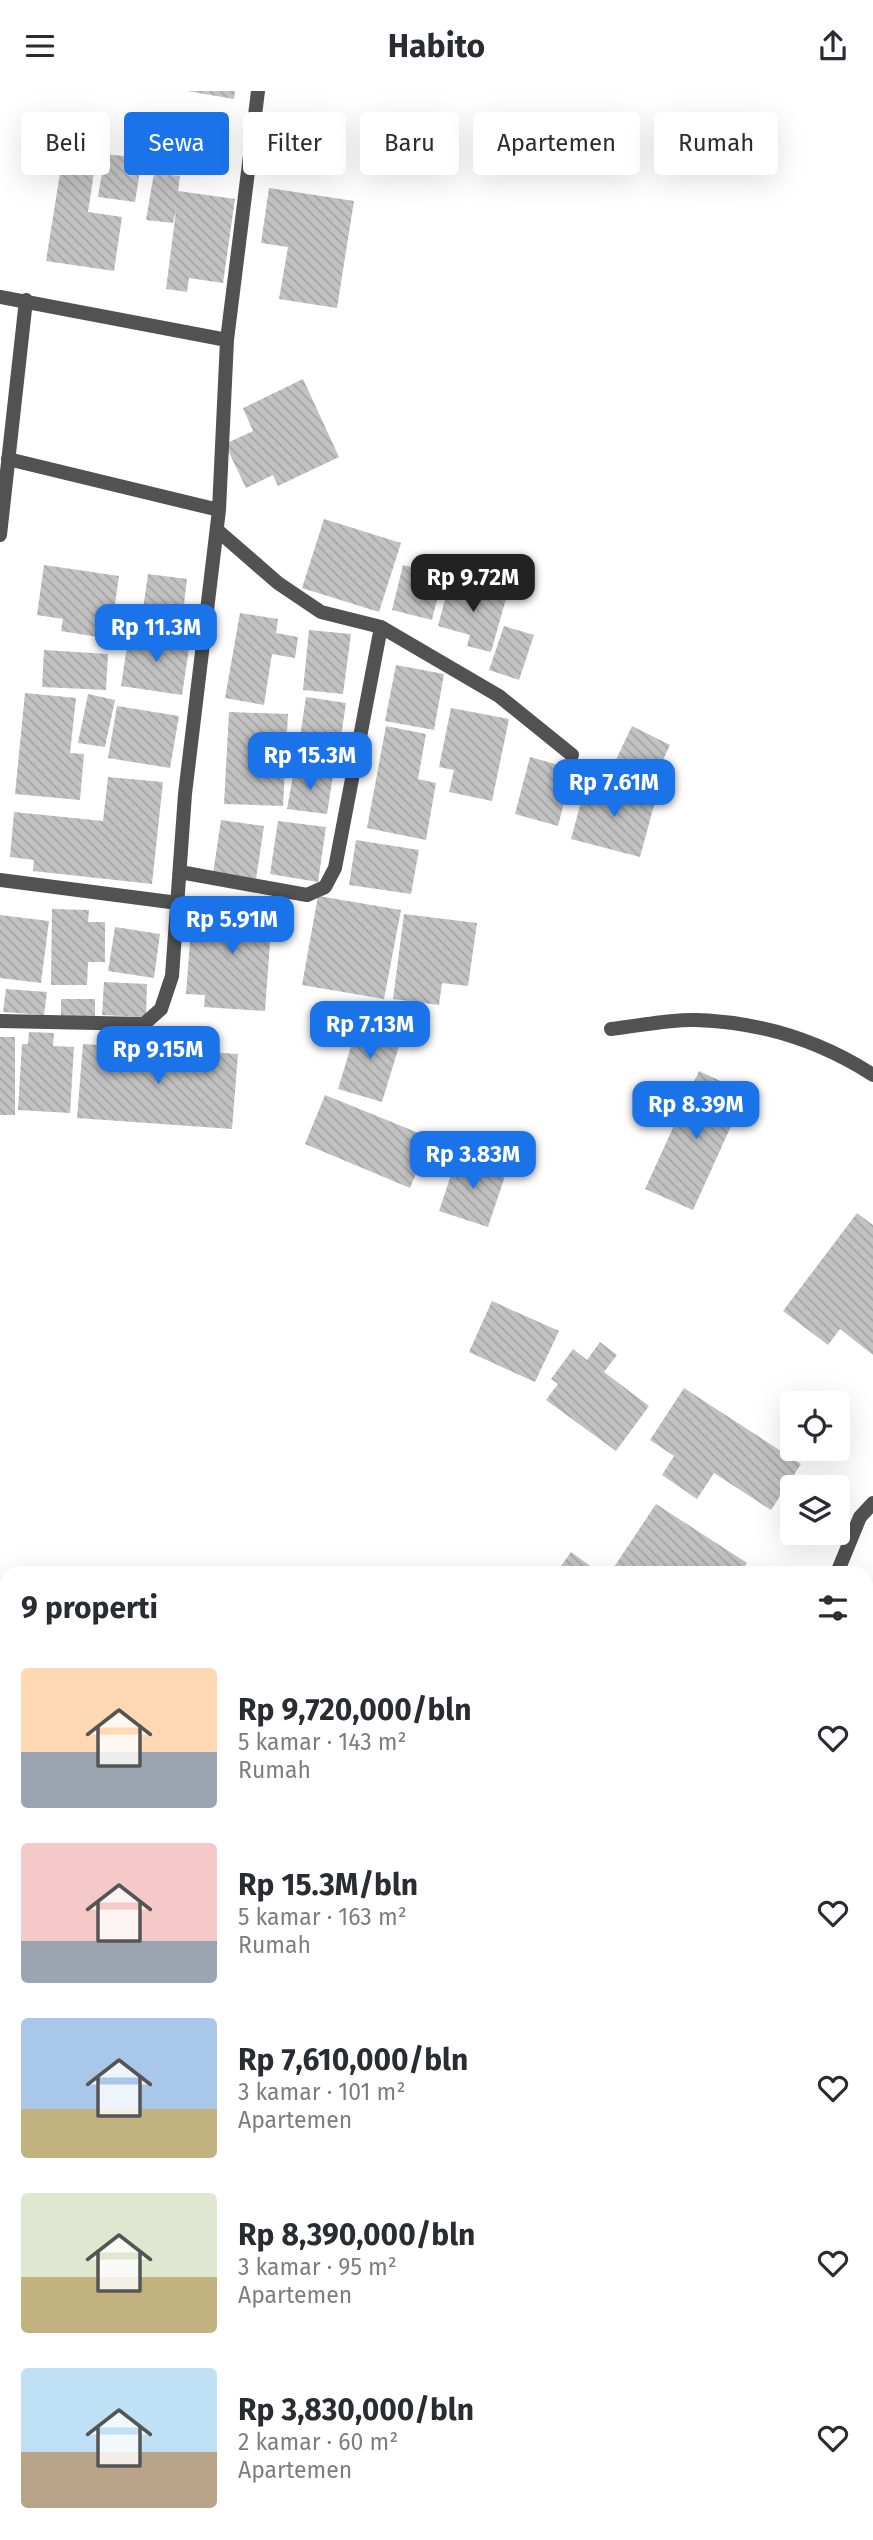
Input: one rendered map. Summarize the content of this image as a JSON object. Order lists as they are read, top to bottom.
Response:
{
  "page": {
    "header": "Habito",
    "chip": [
      "Beli",
      "Sewa",
      "Filter",
      "Baru",
      "Apartemen",
      "Rumah"
    ],
    "price": [
      "Rp 9.72M",
      "Rp 11.3M",
      "Rp 15.3M",
      "Rp 7.61M",
      "Rp 5.91M",
      "Rp 7.13M",
      "Rp 9.15M",
      "Rp 8.39M",
      "Rp 3.83M"
    ],
    "heading": "9 properti",
    "list": [
      {
        "name": "Rp 9,720,000/bln",
        "note": "5 kamar · 143 m² · Rumah"
      },
      {
        "name": "Rp 15.3M/bln",
        "note": "5 kamar · 163 m² · Rumah"
      },
      {
        "name": "Rp 7,610,000/bln",
        "note": "3 kamar · 101 m² · Apartemen"
      },
      {
        "name": "Rp 8,390,000/bln",
        "note": "3 kamar · 95 m² · Apartemen"
      },
      {
        "name": "Rp 3,830,000/bln",
        "note": "2 kamar · 60 m² · Apartemen"
      }
    ]
  }
}
